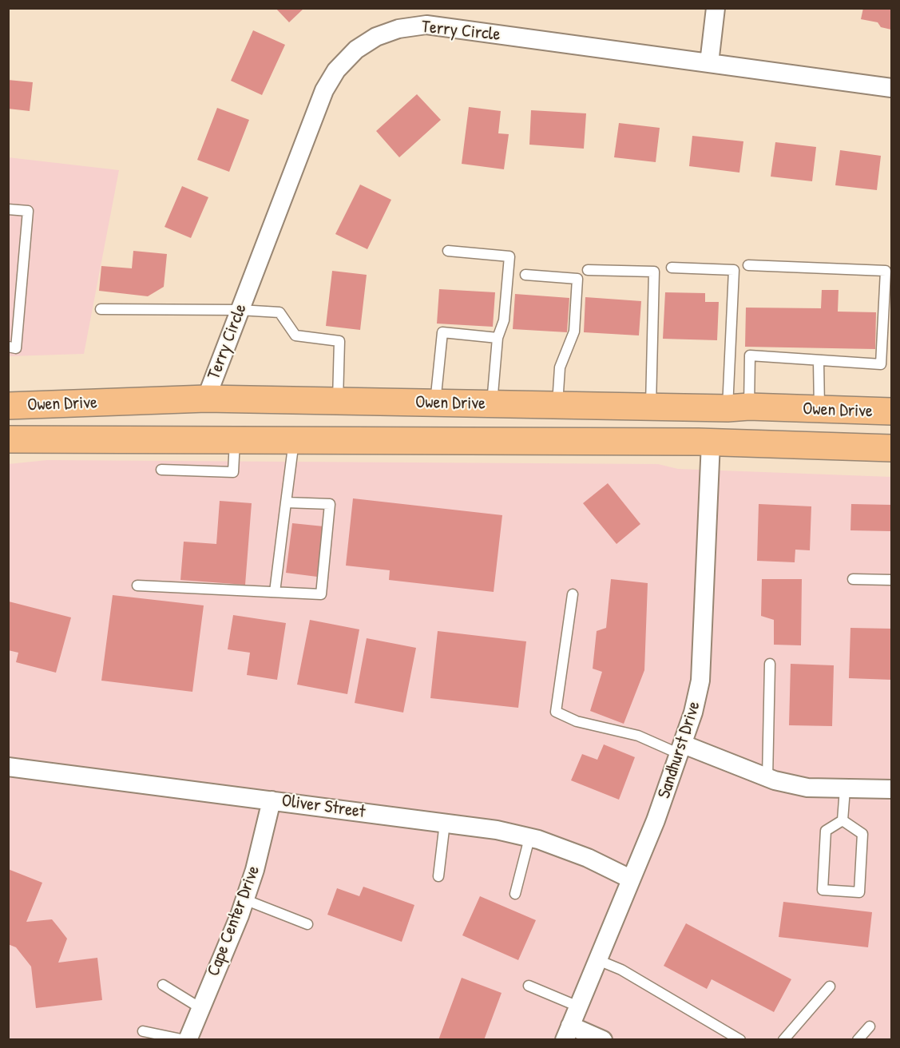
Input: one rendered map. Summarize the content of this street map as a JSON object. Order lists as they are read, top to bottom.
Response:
{
  "streets": {
    "highway": ["Owen Drive"],
    "street": [
      "Terry Circle",
      "Sandhurst Drive",
      "Oliver Street",
      "Cape Center Drive"
    ]
  },
  "crossings": [
    ["Terry Circle", "Owen Drive"],
    ["Owen Drive", "Sandhurst Drive"],
    ["Sandhurst Drive", "Oliver Street"],
    ["Oliver Street", "Cape Center Drive"]
  ]
}
